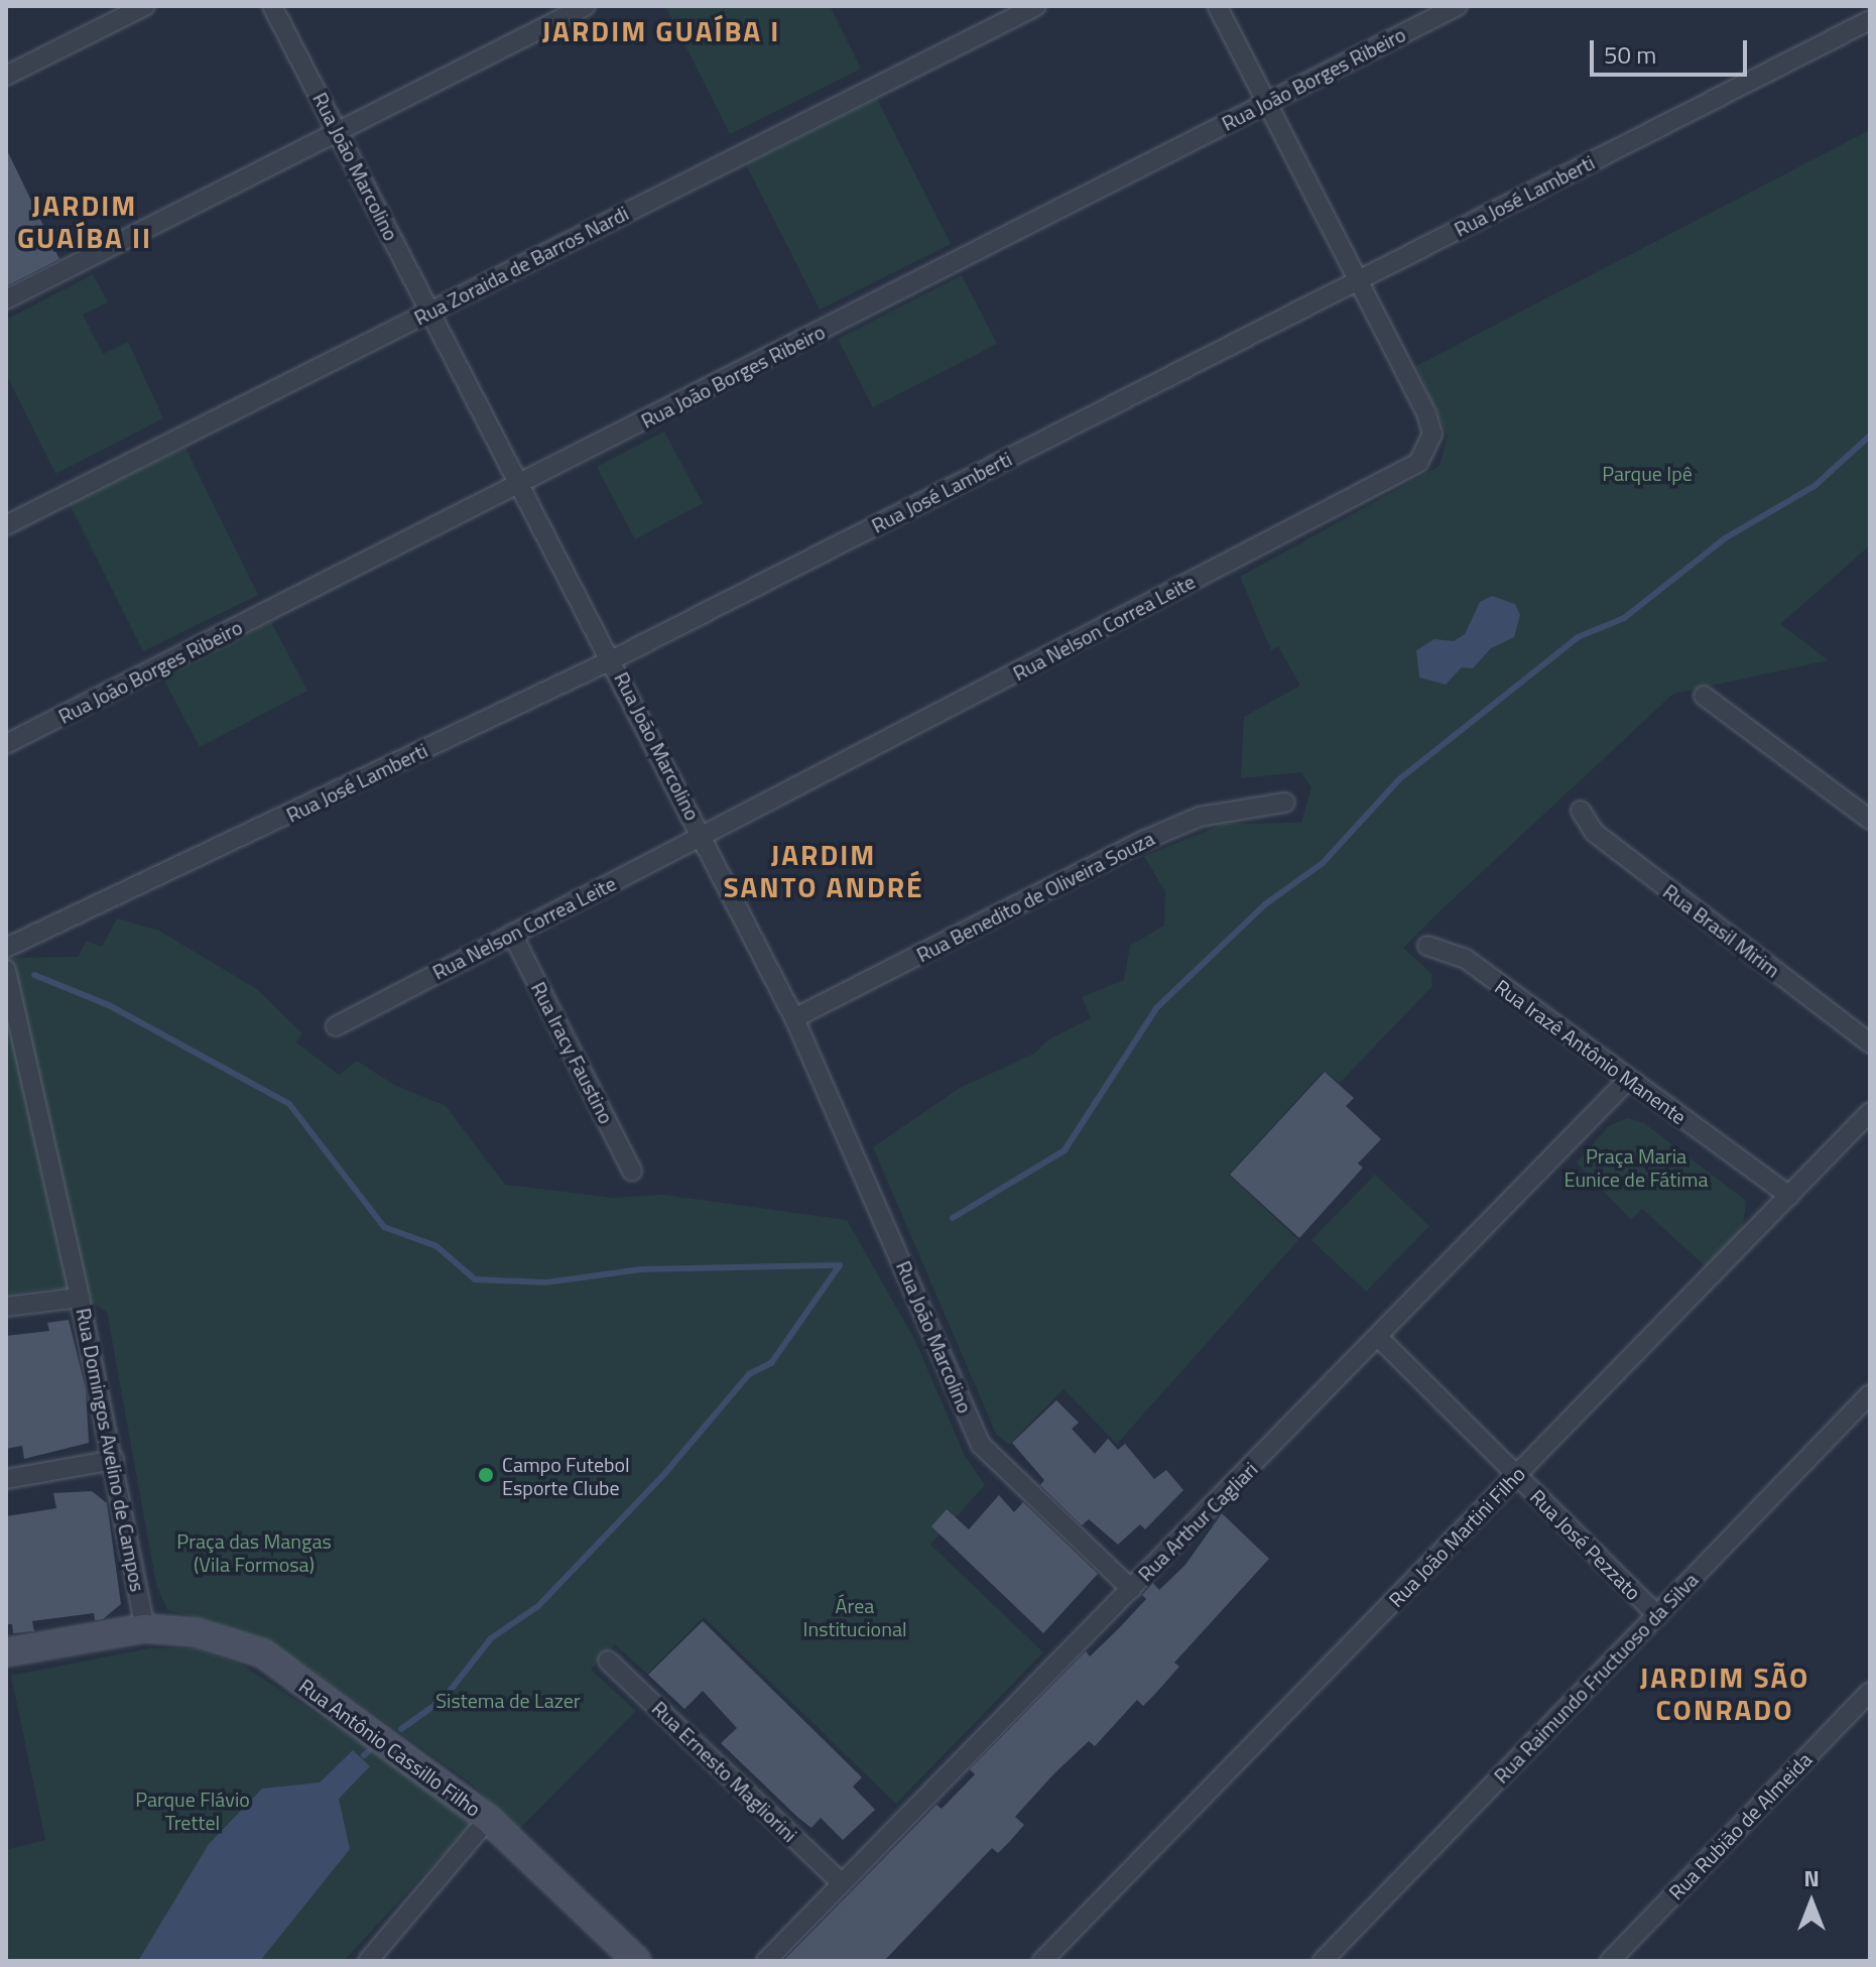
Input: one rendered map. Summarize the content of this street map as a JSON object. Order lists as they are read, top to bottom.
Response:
{
  "streets": {
    "street": [
      "Rua João Borges Ribeiro",
      "Rua João Marcolino",
      "Rua José Lamberti",
      "Rua Zoraida de Barros Nardi",
      "Rua Nelson Correa Leite",
      "Rua Benedito de Oliveira Souza",
      "Rua Brasil Mirim",
      "Rua Irazê Antônio Manente",
      "Rua Iracy Faustino",
      "Rua Domingos Avelino de Campos",
      "Rua Arthur Cagliari",
      "Rua João Martini Filho",
      "Rua José Pezzato",
      "Rua Raimundo Fructuoso da Silva",
      "Rua Antônio Cassillo Filho",
      "Rua Ernesto Magliorini",
      "Rua Rubião de Almeida"
    ]
  },
  "crossings": [
    ["Rua João Borges Ribeiro", "Rua João Marcolino"],
    ["Rua João Borges Ribeiro", "Rua Nelson Correa Leite"],
    ["Rua João Marcolino", "Rua José Lamberti"],
    ["Rua João Marcolino", "Rua Zoraida de Barros Nardi"],
    ["Rua João Marcolino", "Rua Nelson Correa Leite"],
    ["Rua João Marcolino", "Rua Benedito de Oliveira Souza"],
    ["Rua João Marcolino", "Rua Arthur Cagliari"],
    ["Rua José Lamberti", "Rua Nelson Correa Leite"],
    ["Rua Nelson Correa Leite", "Rua Iracy Faustino"],
    ["Rua Irazê Antônio Manente", "Rua Arthur Cagliari"],
    ["Rua Irazê Antônio Manente", "Rua João Martini Filho"],
    ["Rua Domingos Avelino de Campos", "Rua Antônio Cassillo Filho"],
    ["Rua Arthur Cagliari", "Rua José Pezzato"],
    ["Rua Arthur Cagliari", "Rua Ernesto Magliorini"],
    ["Rua João Martini Filho", "Rua José Pezzato"],
    ["Rua José Pezzato", "Rua Raimundo Fructuoso da Silva"]
  ],
  "districts": [
    "JARDIM GUAÍBA I",
    "JARDIM GUAÍBA II",
    "JARDIM SANTO ANDRÉ",
    "JARDIM SÃO CONRADO"
  ],
  "parks": [
    "Parque Ipê",
    "Praça Maria Eunice de Fátima",
    "Praça das Mangas (Vila Formosa)",
    "Área Institucional",
    "Sistema de Lazer",
    "Parque Flávio Trettel"
  ],
  "places": ["Campo Futebol Esporte Clube"],
  "scale_bar": "50 m",
  "north": "top"
}
